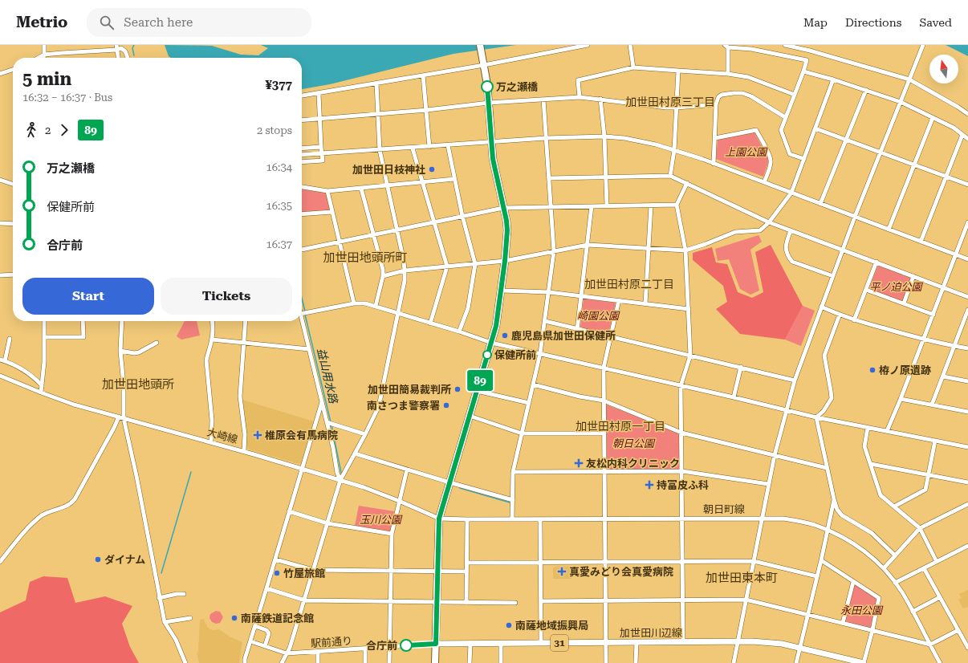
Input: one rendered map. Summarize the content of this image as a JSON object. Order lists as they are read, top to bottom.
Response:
{
  "streets": {
    "main road": ["加世田川辺線", "31"],
    "street": ["大崎線", "朝日町線", "駅前通り"]
  },
  "crossings": [
    ["大崎線", "朝日町線"],
    ["加世田川辺線", "駅前通り"]
  ],
  "districts": [
    "加世田村原三丁目",
    "加世田地頭所町",
    "加世田村原二丁目",
    "加世田地頭所",
    "加世田村原一丁目",
    "加世田東本町"
  ],
  "water": ["益山用水路"],
  "parks": [
    "上園公園",
    "平ノ迫公園",
    "崎園公園",
    "朝日公園",
    "玉川公園",
    "永田公園"
  ],
  "places": {
    "other": [
      "万之瀬橋",
      "加世田日枝神社",
      "鹿児島県加世田保健所",
      "保健所前",
      "栫ノ原遺跡",
      "加世田簡易裁判所",
      "南さつま警察署",
      "ダイナム",
      "竹屋旅館",
      "南薩鉄道記念館",
      "南薩地域振興局",
      "合庁前"
    ],
    "health": [
      "椎原会有馬病院",
      "友松内科クリニック",
      "持冨皮ふ科",
      "真愛みどり会真愛病院"
    ]
  },
  "lines": ["bus line 89"],
  "north": "top",
  "page": {
    "header": "Metrio",
    "search": "Search here",
    "nav": ["Map", "Directions", "Saved"],
    "on_map": "89",
    "heading": ["5 min", "16:32 – 16:37 · Bus", "¥377"],
    "legs": ["2", "89", "2 stops"],
    "list": [
      {
        "name": "万之瀬橋",
        "value": "16:34"
      },
      {
        "name": "保健所前",
        "value": "16:35"
      },
      {
        "name": "合庁前",
        "value": "16:37"
      }
    ],
    "buttons": ["Start", "Tickets"]
  }
}
